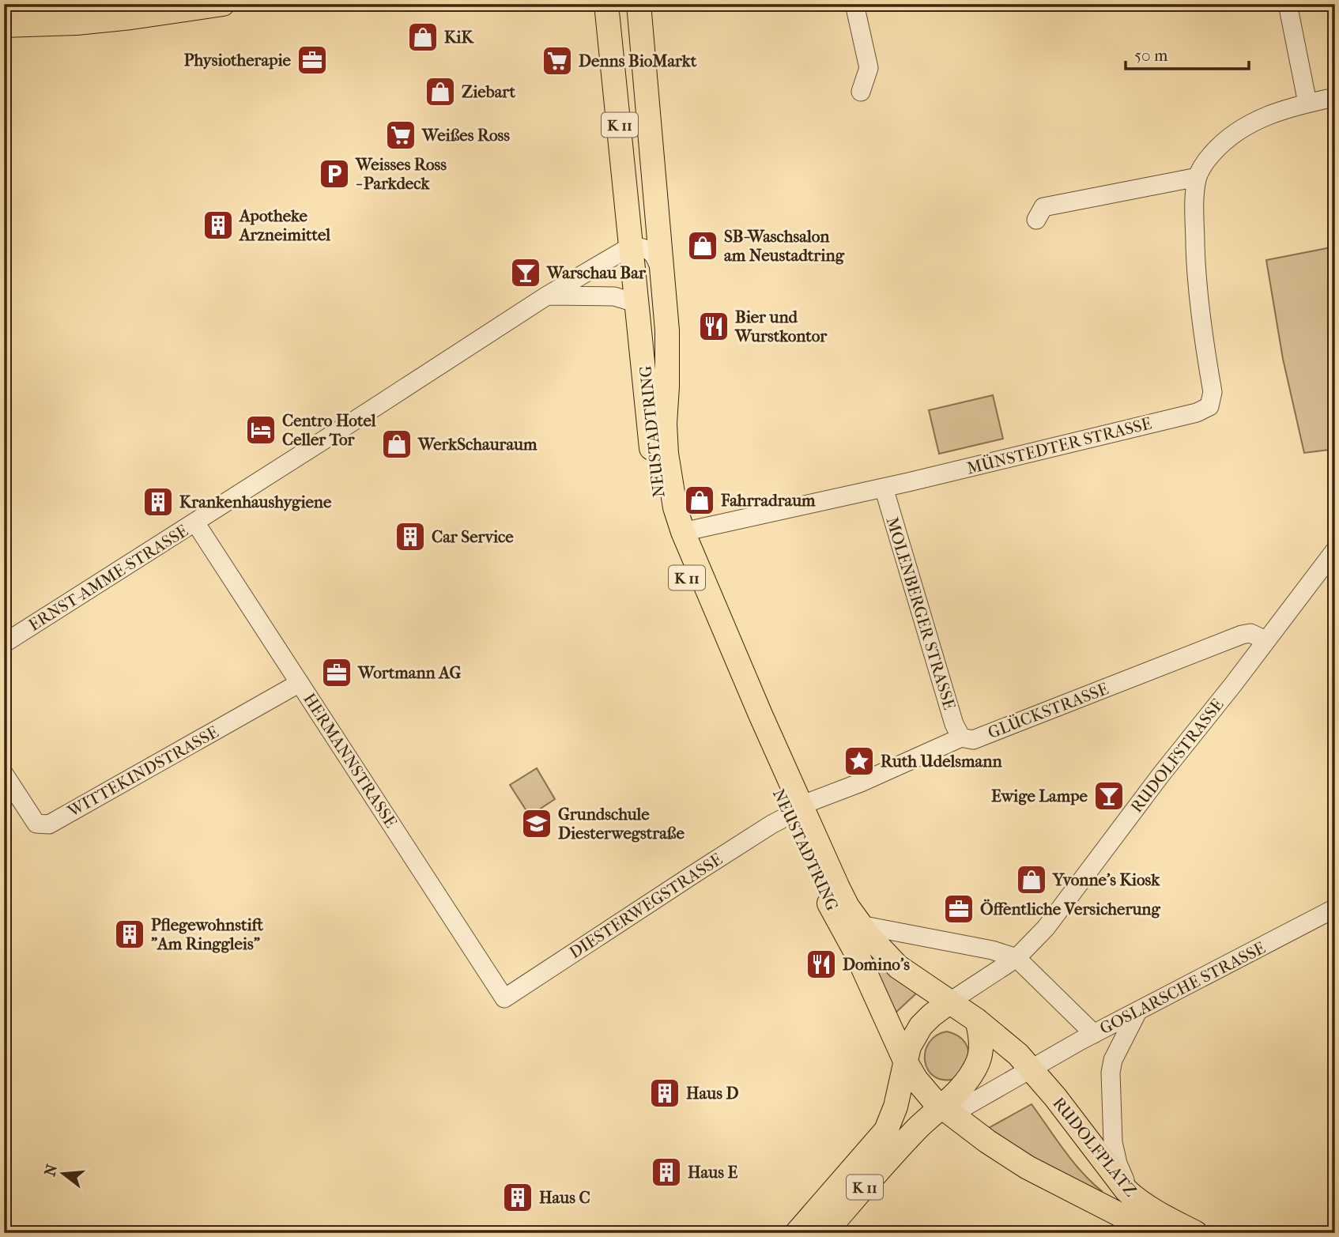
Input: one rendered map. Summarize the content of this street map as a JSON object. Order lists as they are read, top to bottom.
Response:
{
  "streets": {
    "main road": ["K 11", "NEUSTADTRING", "RUDOLFPLATZ"],
    "street": [
      "MÜNSTEDTER STRASSE",
      "ERNST-AMME-STRASSE",
      "MOLENBERGER STRASSE",
      "GLÜCKSTRASSE",
      "RUDOLFSTRASSE",
      "HERMANNSTRASSE",
      "WITTEKINDSTRASSE",
      "DIESTERWEGSTRASSE",
      "GOSLARSCHE STRASSE"
    ]
  },
  "crossings": [
    ["K 11", "NEUSTADTRING"],
    ["K 11", "RUDOLFPLATZ"],
    ["NEUSTADTRING", "MÜNSTEDTER STRASSE"],
    ["NEUSTADTRING", "ERNST-AMME-STRASSE"],
    ["NEUSTADTRING", "GLÜCKSTRASSE"],
    ["NEUSTADTRING", "DIESTERWEGSTRASSE"],
    ["NEUSTADTRING", "RUDOLFPLATZ"],
    ["MÜNSTEDTER STRASSE", "MOLENBERGER STRASSE"],
    ["ERNST-AMME-STRASSE", "HERMANNSTRASSE"],
    ["MOLENBERGER STRASSE", "GLÜCKSTRASSE"],
    ["GLÜCKSTRASSE", "RUDOLFSTRASSE"],
    ["GLÜCKSTRASSE", "DIESTERWEGSTRASSE"],
    ["HERMANNSTRASSE", "WITTEKINDSTRASSE"],
    ["HERMANNSTRASSE", "DIESTERWEGSTRASSE"],
    ["GOSLARSCHE STRASSE", "RUDOLFPLATZ"]
  ],
  "places": {
    "shop": [
      "KiK",
      "Ziebart",
      "SB-Waschsalon am Neustadtring",
      "WerkSchauraum",
      "Fahrradraum",
      "Yvonne's Kiosk"
    ],
    "office": ["Physiotherapie", "Wortmann AG", "Öffentliche Versicherung"],
    "supermarket": ["Denns BioMarkt", "Weißes Ross"],
    "parking": ["Weisses Ross - Parkdeck"],
    "building": [
      "Apotheke Arzneimittel",
      "Krankenhaushygiene",
      "Car Service",
      "Pflegewohnstift \"Am Ringgleis\"",
      "Haus D",
      "Haus E",
      "Haus C"
    ],
    "bar": ["Warschau Bar", "Ewige Lampe"],
    "restaurant": ["Bier und Wurstkontor", "Domino's"],
    "hotel": ["Centro Hotel Celler Tor"],
    "place": ["Ruth Udelsmann"],
    "school or university": ["Grundschule Diesterwegstraße"]
  },
  "scale_bar": "50 m",
  "north": "left"
}
